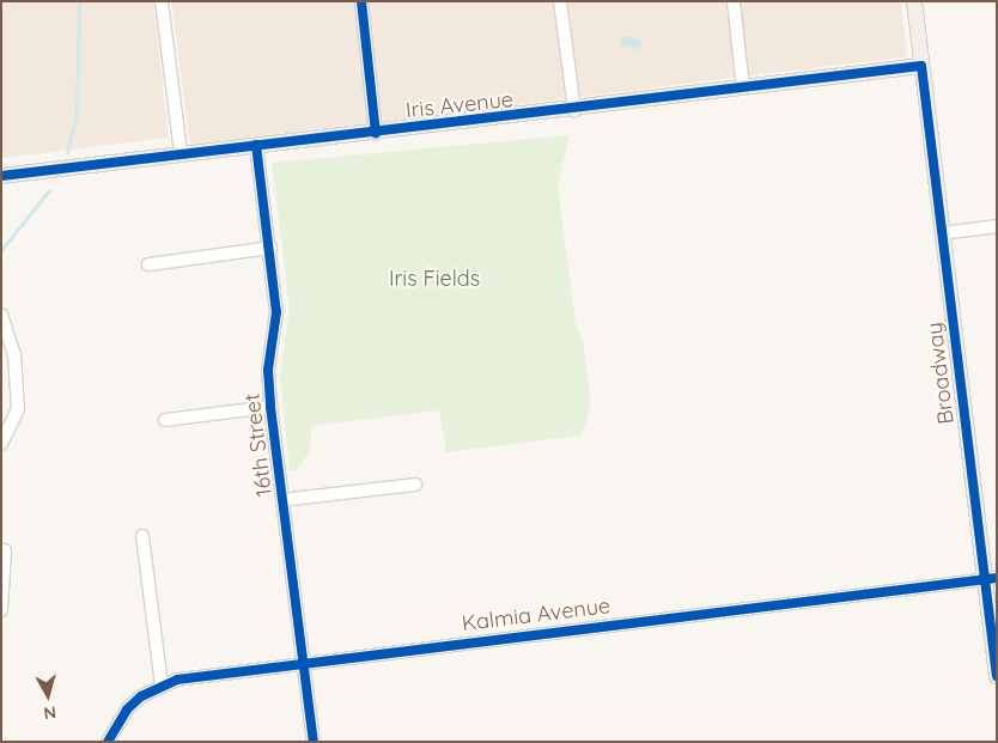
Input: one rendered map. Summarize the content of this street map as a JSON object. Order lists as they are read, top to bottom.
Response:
{
  "streets": {
    "main road": ["Iris Avenue", "Broadway"],
    "street": ["16th Street", "Kalmia Avenue"]
  },
  "crossings": [
    ["Iris Avenue", "Broadway"],
    ["Iris Avenue", "16th Street"],
    ["Broadway", "Kalmia Avenue"],
    ["16th Street", "Kalmia Avenue"]
  ],
  "parks": ["Iris Fields"],
  "north": "bottom"
}
